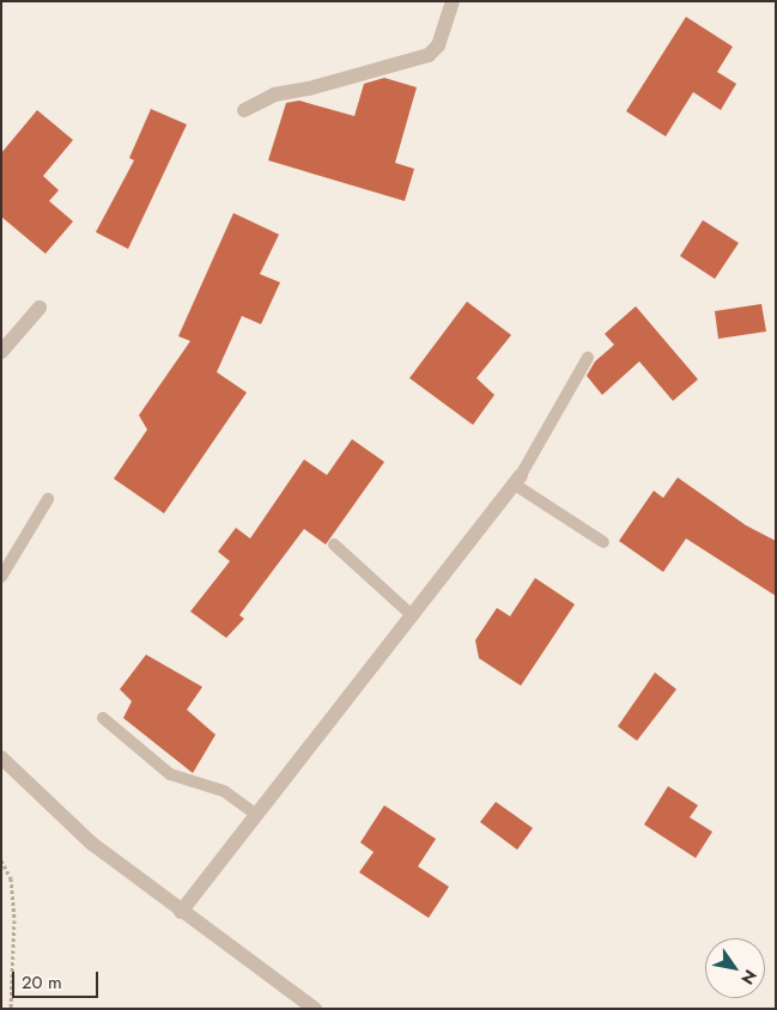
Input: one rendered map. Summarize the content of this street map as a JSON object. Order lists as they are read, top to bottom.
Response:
{
  "scale_bar": "20 m",
  "north": "bottom right"
}
